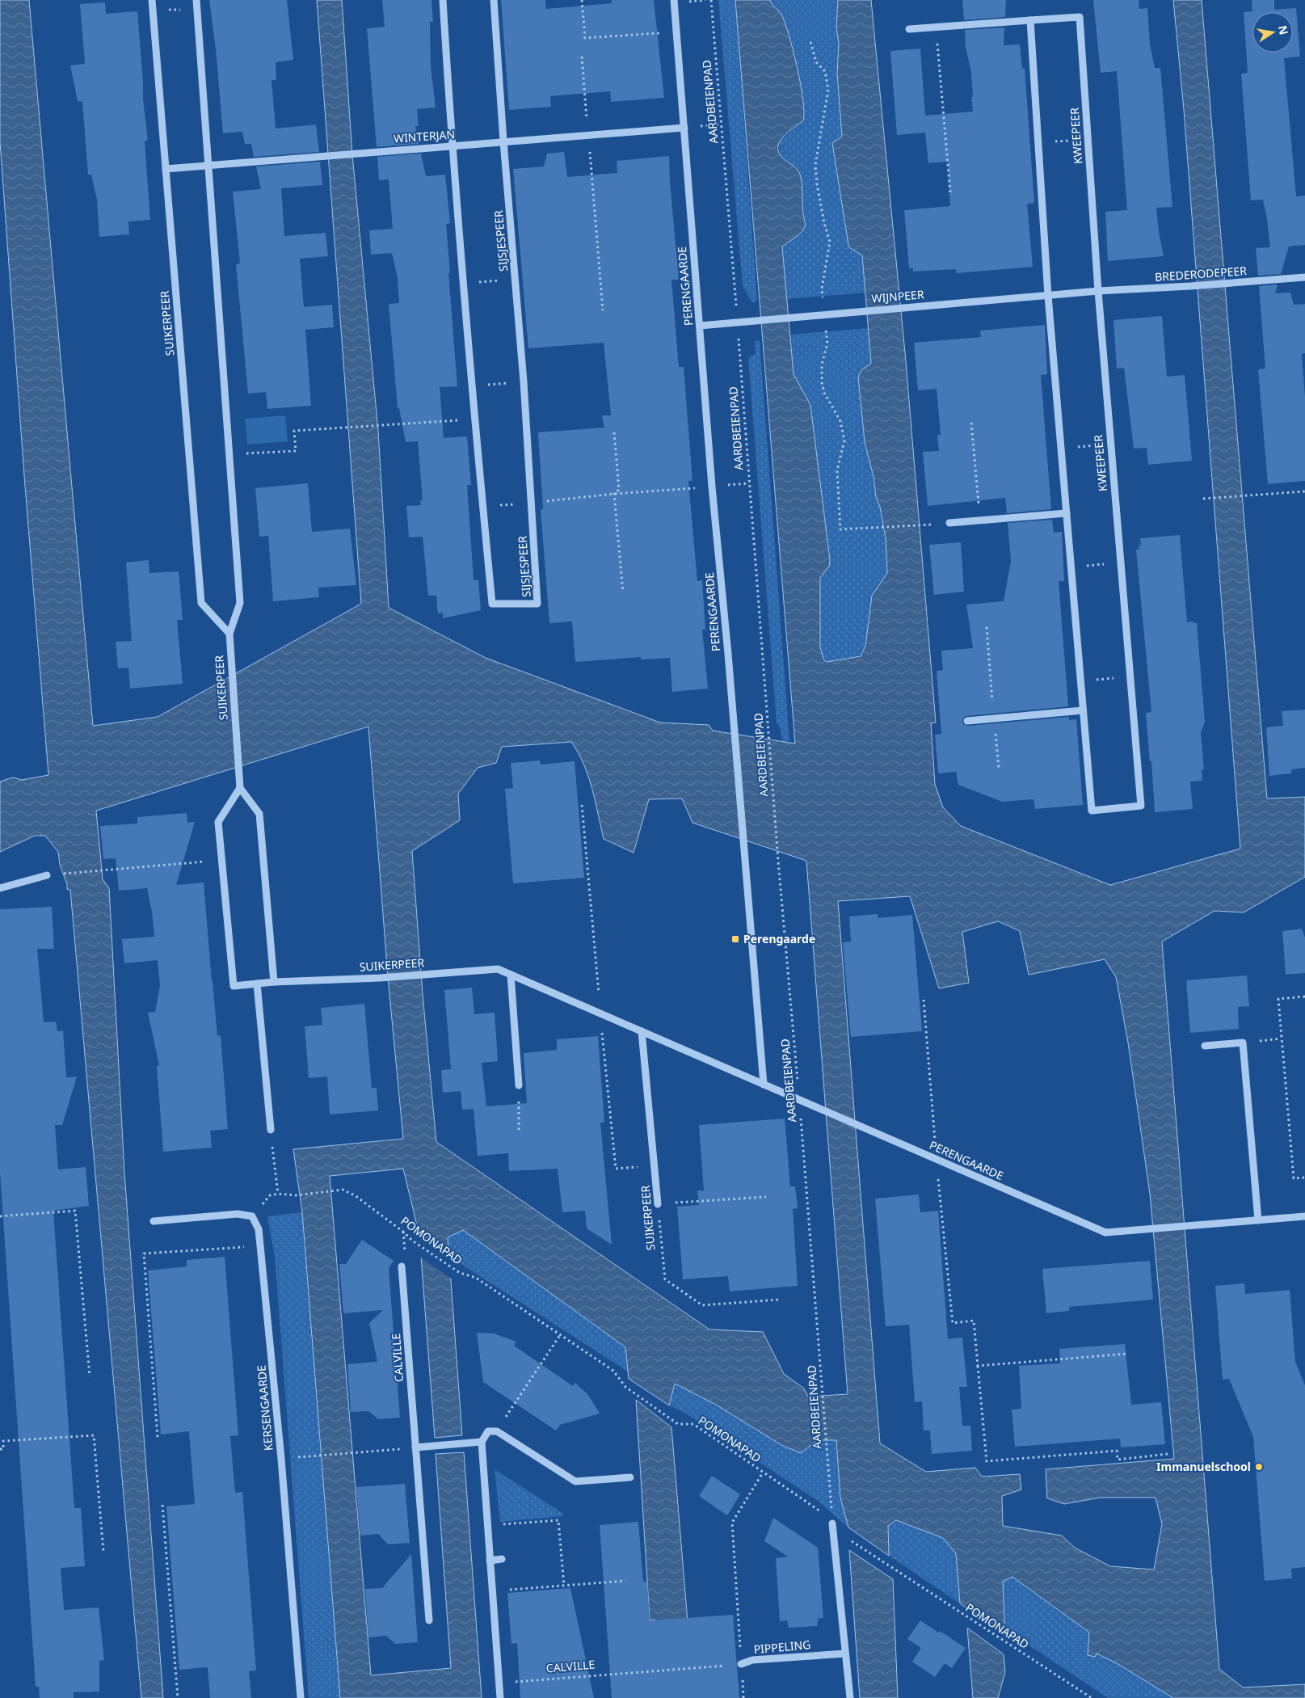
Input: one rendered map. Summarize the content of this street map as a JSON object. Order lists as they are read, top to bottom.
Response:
{
  "streets": {
    "street": [
      "KWEEPEER",
      "WINTERJAN",
      "SIJSJESPEER",
      "BREDERODEPEER",
      "PERENGAARDE",
      "WIJNPEER",
      "SUIKERPEER",
      "CALVILLE",
      "KERSENGAARDE",
      "PIPPELING"
    ],
    "path": ["AARDBEIENPAD", "POMONAPAD"]
  },
  "crossings": [
    ["AARDBEIENPAD", "PERENGAARDE"],
    ["AARDBEIENPAD", "WIJNPEER"],
    ["KWEEPEER", "BREDERODEPEER"],
    ["KWEEPEER", "WIJNPEER"],
    ["WINTERJAN", "SIJSJESPEER"],
    ["WINTERJAN", "PERENGAARDE"],
    ["WINTERJAN", "SUIKERPEER"],
    ["BREDERODEPEER", "WIJNPEER"],
    ["PERENGAARDE", "WIJNPEER"],
    ["PERENGAARDE", "SUIKERPEER"],
    ["CALVILLE", "PIPPELING"]
  ],
  "places": {
    "transit": ["Perengaarde"],
    "other": ["Immanuelschool"]
  },
  "north": "right"
}
